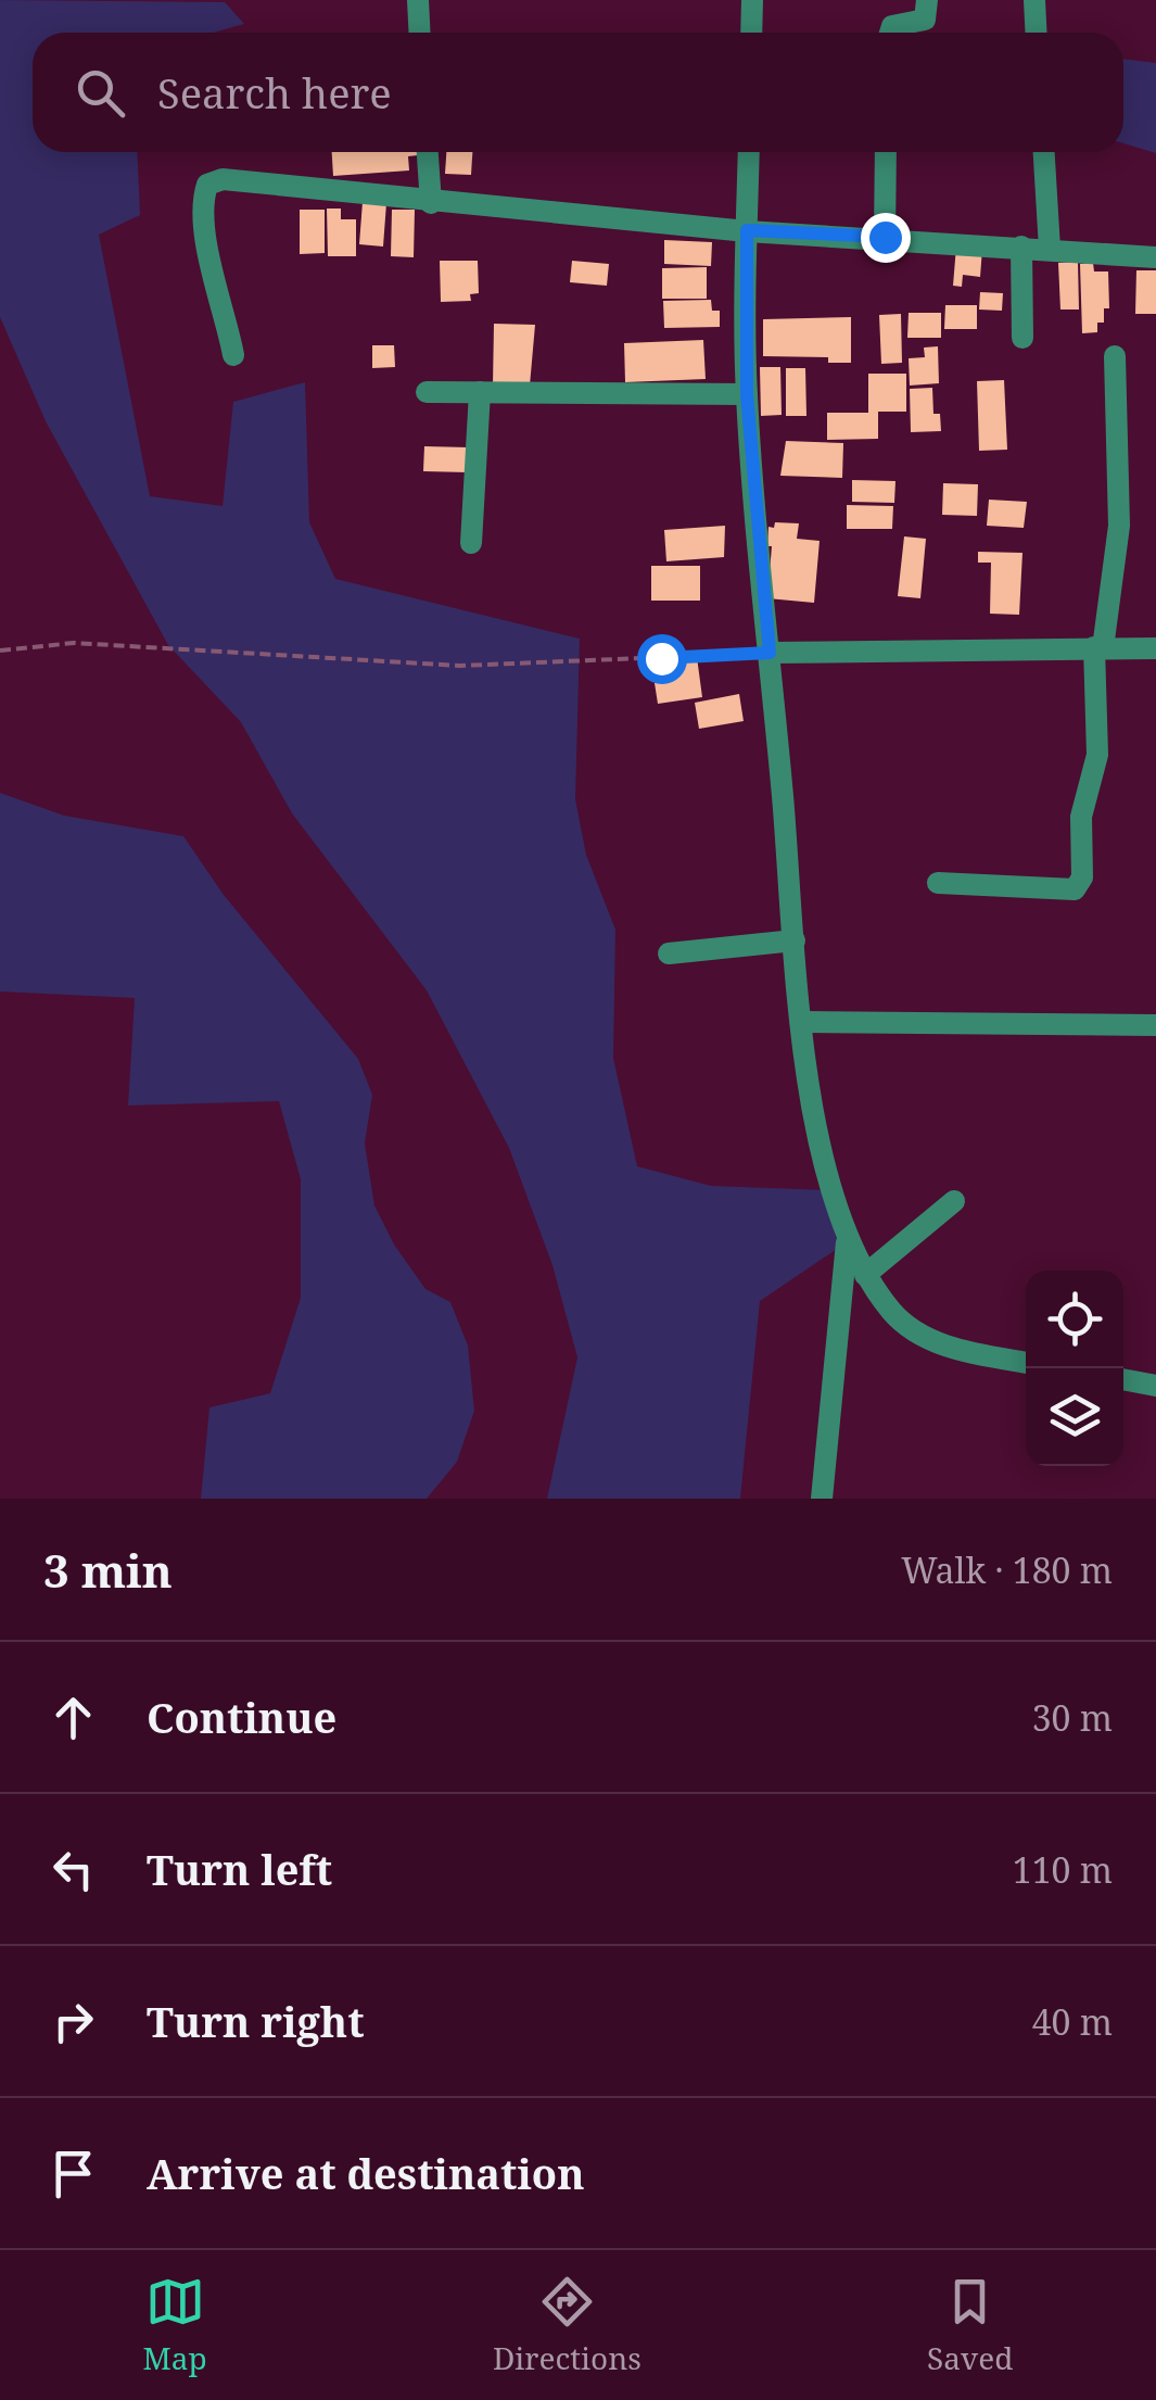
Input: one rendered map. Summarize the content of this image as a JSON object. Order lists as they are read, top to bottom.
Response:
{
  "page": {
    "search": "Search here",
    "heading": ["3 min", "Walk · 180 m"],
    "list": [
      ["Continue", "30 m"],
      ["Turn left", "110 m"],
      ["Turn right", "40 m"],
      "Arrive at destination"
    ],
    "nav": ["Map", "Directions", "Saved"]
  }
}
